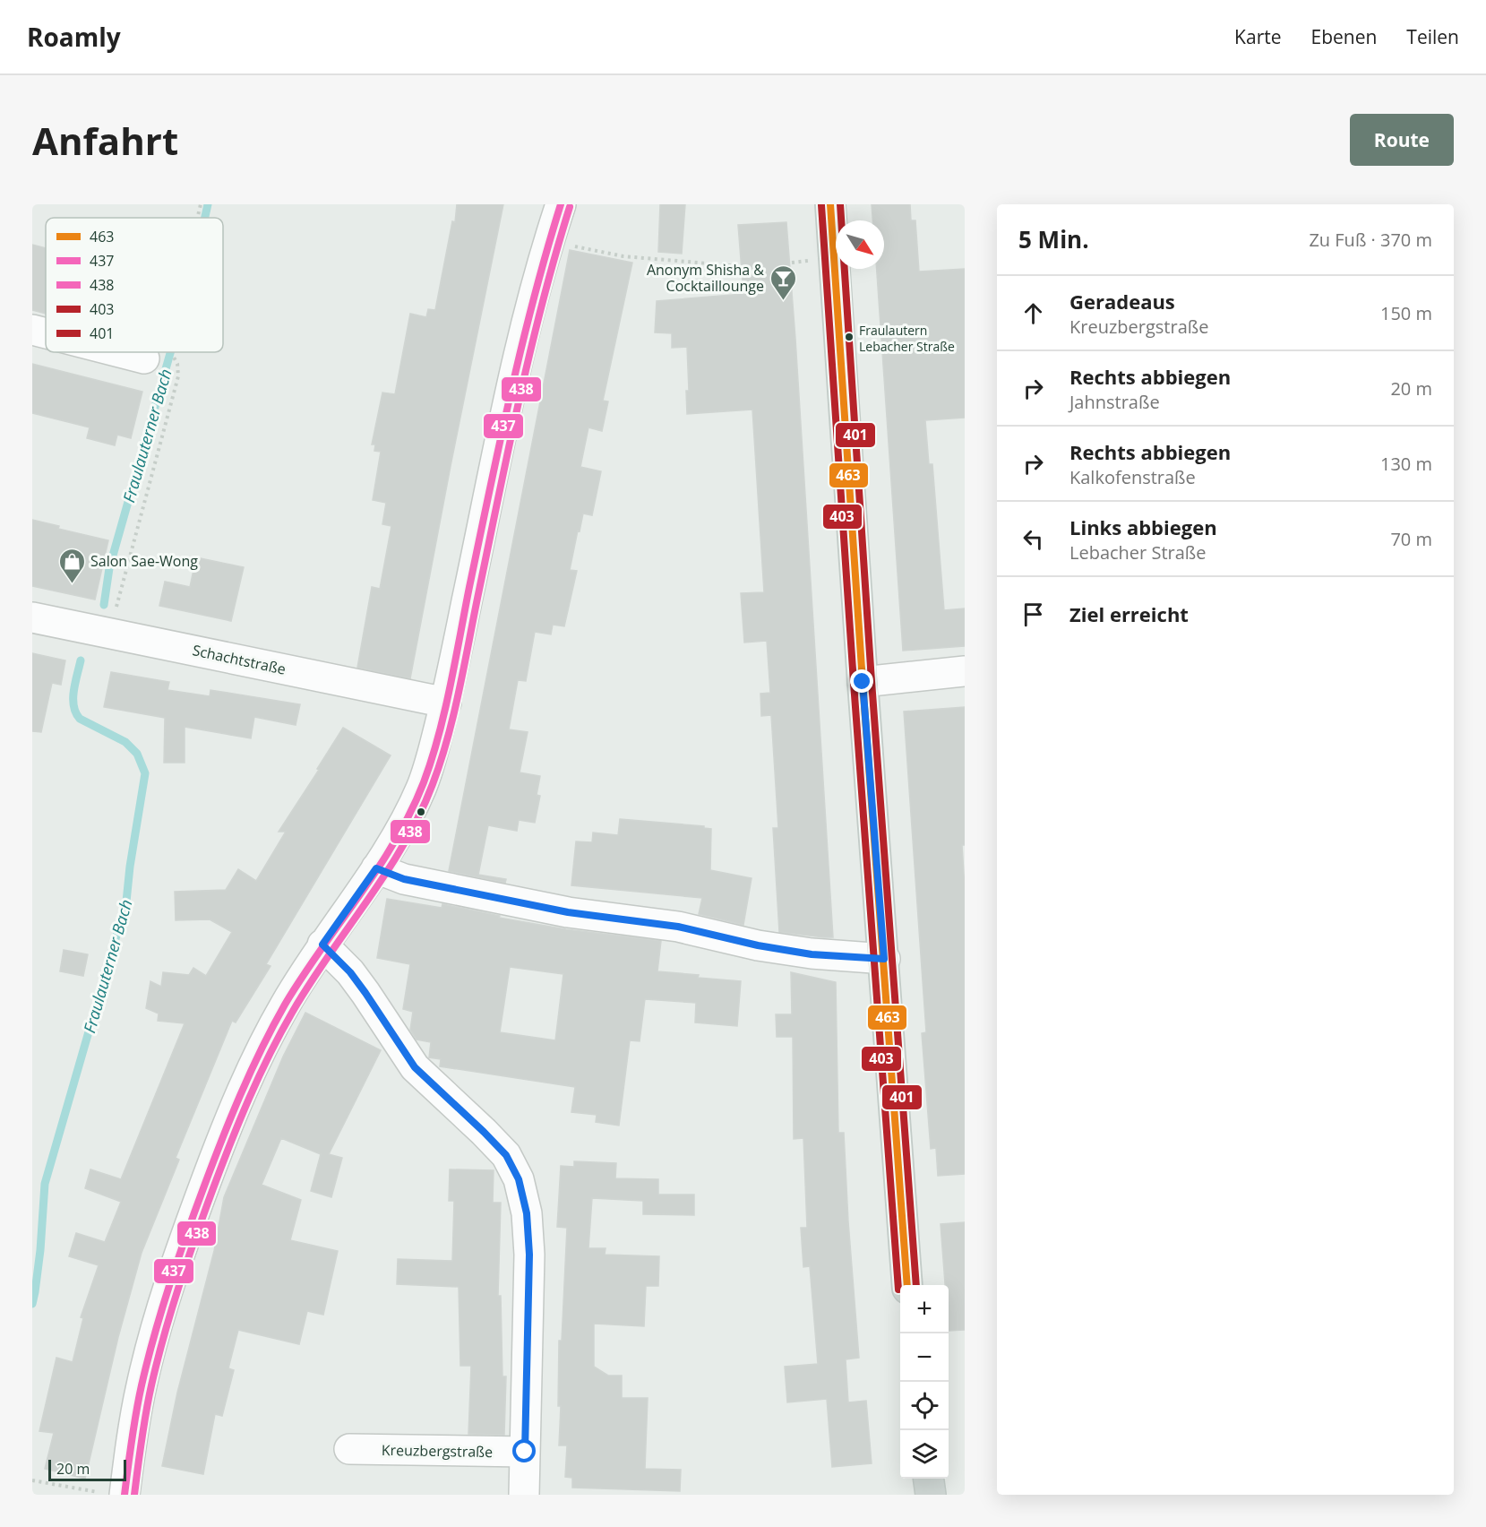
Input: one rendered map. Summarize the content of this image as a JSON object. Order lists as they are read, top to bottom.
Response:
{
  "streets": {
    "street": ["Schachtstraße", "Kreuzbergstraße"]
  },
  "water": ["Fraulauterner Bach"],
  "places": {
    "bar": ["Anonym Shisha & Cocktaillounge"],
    "other": ["Fraulautern Lebacher Straße"],
    "shop": ["Salon Sae-Wong"]
  },
  "lines": [
    "transit line 463",
    "transit line 437",
    "transit line 401",
    "transit line 403",
    "transit line 438"
  ],
  "legend": [
    "463",
    "437",
    "438",
    "403",
    "401"
  ],
  "scale_bar": "20 m",
  "north": "bottom right",
  "page": {
    "header": "Roamly",
    "nav": ["Karte", "Ebenen", "Teilen"],
    "buttons": "Route",
    "title": "Anfahrt",
    "heading": ["5 Min.", "Zu Fuß · 370 m"],
    "list": [
      ["Geradeaus", "Kreuzbergstraße", "150 m"],
      ["Rechts abbiegen", "Jahnstraße", "20 m"],
      ["Rechts abbiegen", "Kalkofenstraße", "130 m"],
      ["Links abbiegen", "Lebacher Straße", "70 m"],
      "Ziel erreicht"
    ],
    "map_buttons": ["+", "−"],
    "scale": "20 m"
  }
}
